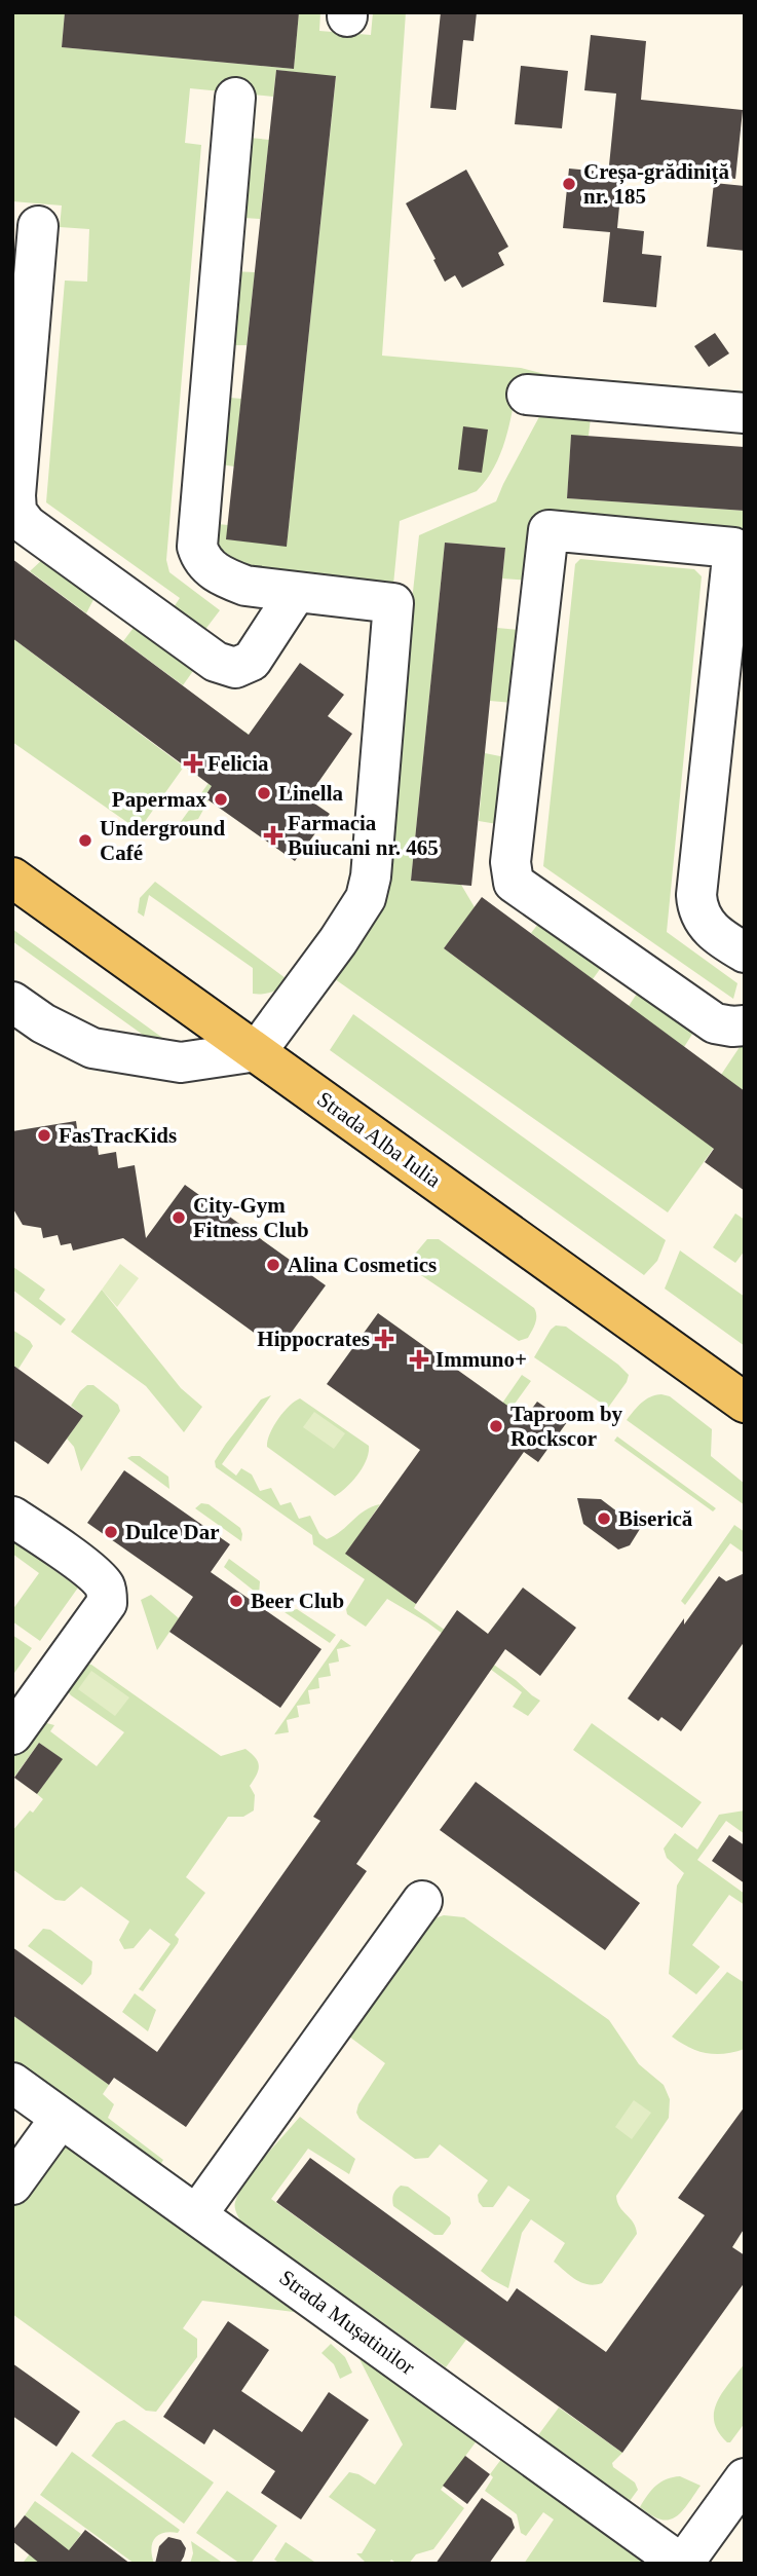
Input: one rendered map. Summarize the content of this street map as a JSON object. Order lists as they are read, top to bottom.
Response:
{
  "streets": {
    "main road": ["Strada Alba Iulia"],
    "street": ["Strada Mușatinilor"]
  },
  "places": {
    "other": [
      "Creșa-grădiniță nr. 185",
      "Linella",
      "Papermax",
      "Underground Café",
      "FasTracKids",
      "City-Gym Fitness Club",
      "Alina Cosmetics",
      "Taproom by Rockscor",
      "Biserică",
      "Dulce Dar",
      "Beer Club"
    ],
    "health": [
      "Felicia",
      "Farmacia Buiucani nr. 465",
      "Hippocrates",
      "Immuno+"
    ]
  }
}
